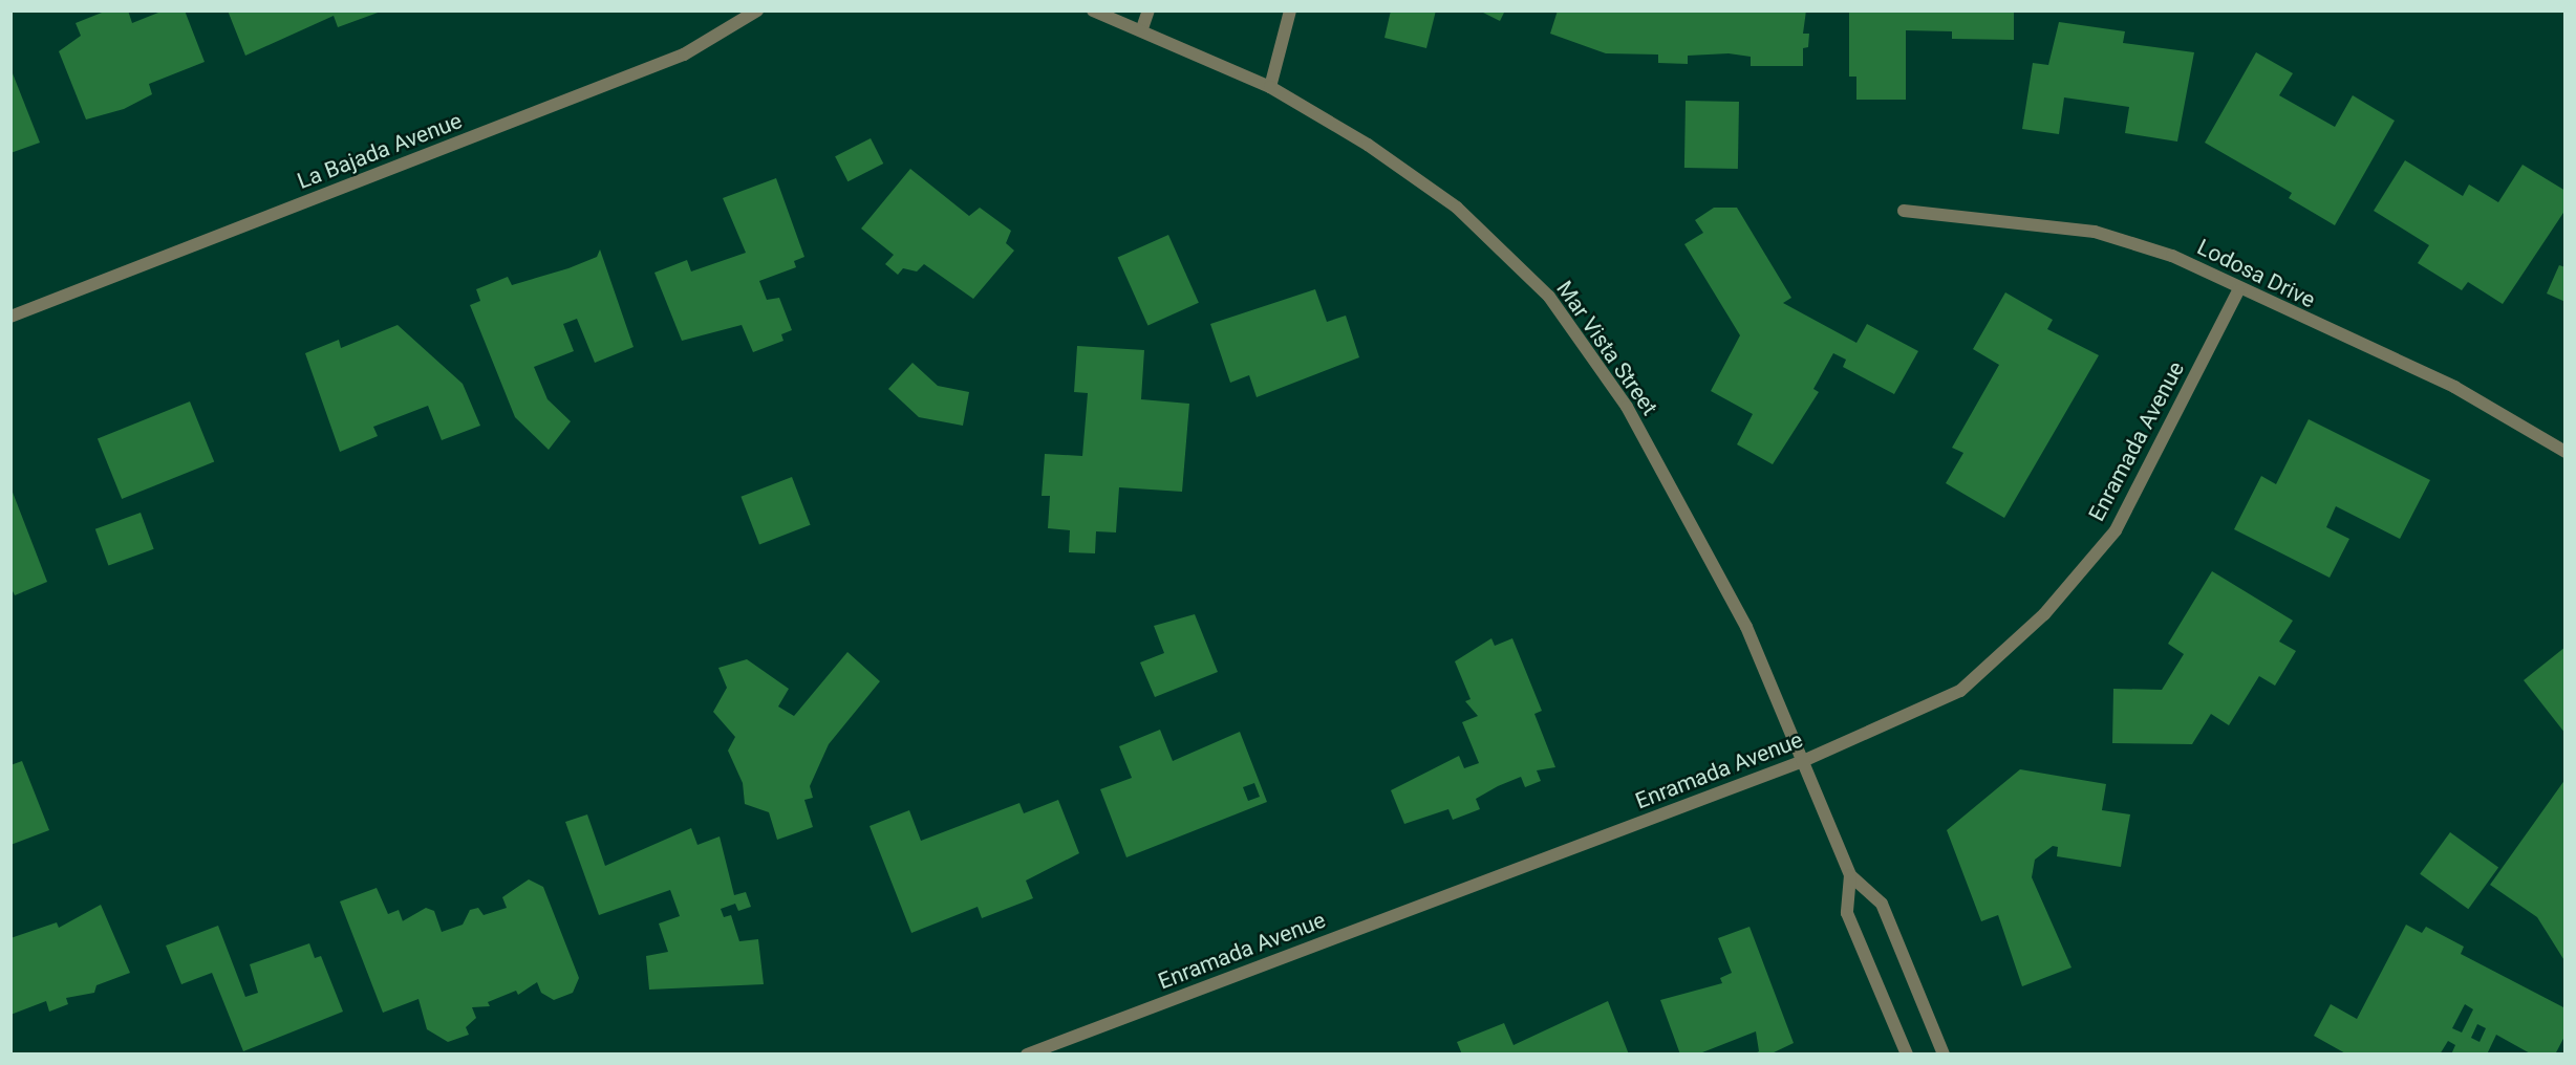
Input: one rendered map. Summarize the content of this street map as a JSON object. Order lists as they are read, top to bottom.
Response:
{
  "streets": {
    "street": [
      "La Bajada Avenue",
      "Lodosa Drive",
      "Mar Vista Street",
      "Enramada Avenue"
    ]
  },
  "crossings": [
    ["Lodosa Drive", "Enramada Avenue"],
    ["Mar Vista Street", "Enramada Avenue"]
  ]
}
